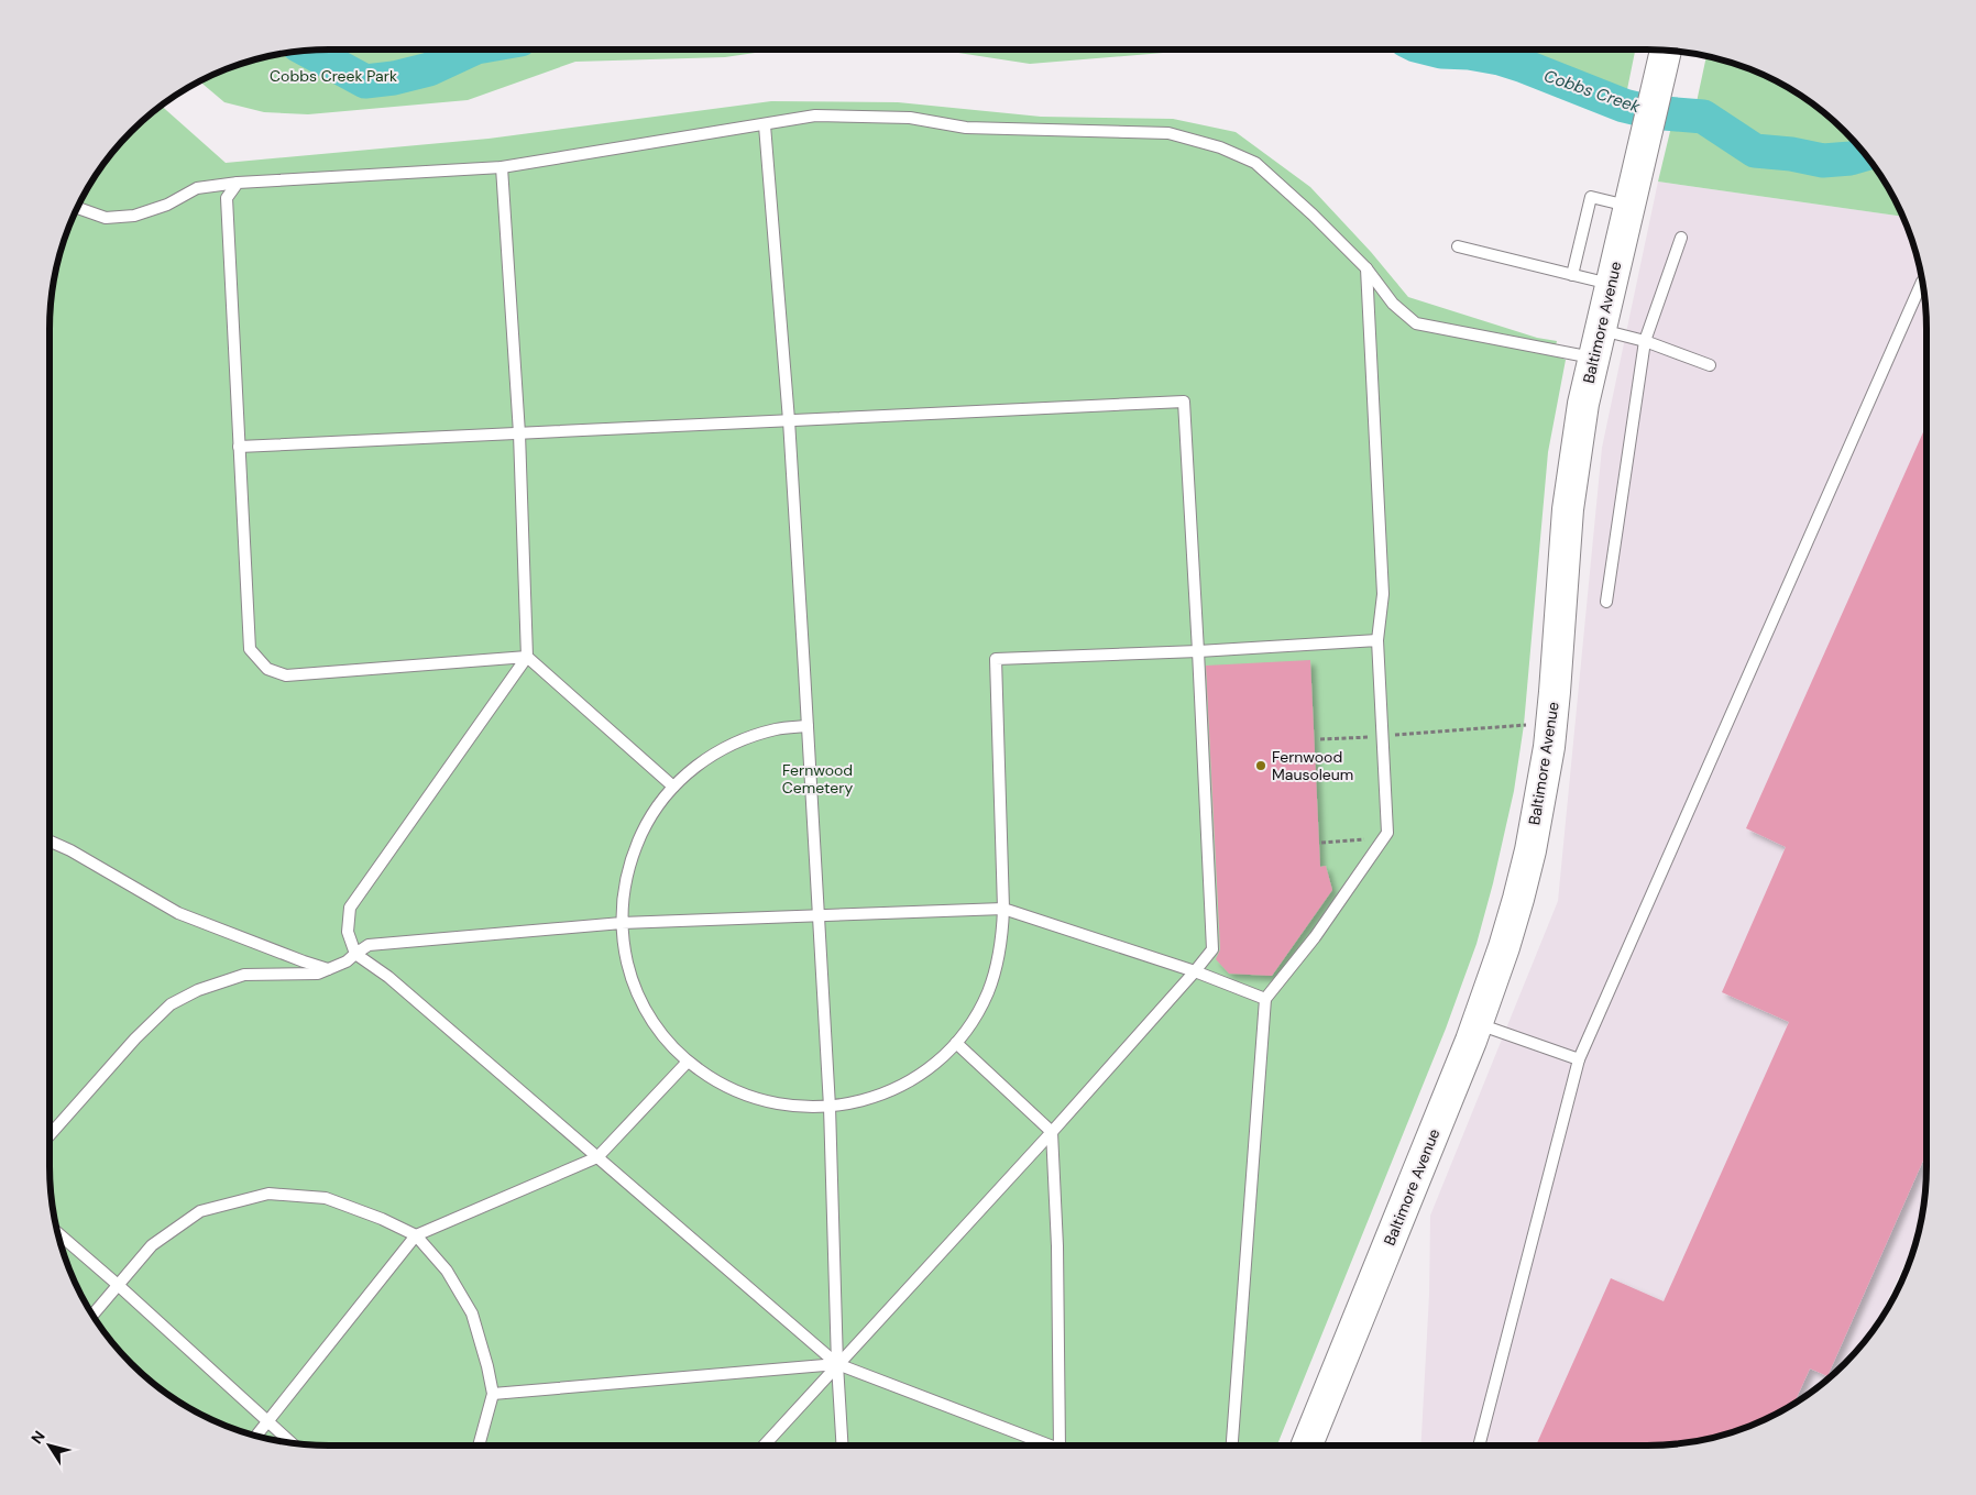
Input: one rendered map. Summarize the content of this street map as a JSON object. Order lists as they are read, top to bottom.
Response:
{
  "streets": {
    "main road": ["Baltimore Avenue"]
  },
  "water": ["Cobbs Creek"],
  "parks": ["Cobbs Creek Park", "Fernwood Cemetery"],
  "places": ["Fernwood Mausoleum"],
  "north": "top left"
}
